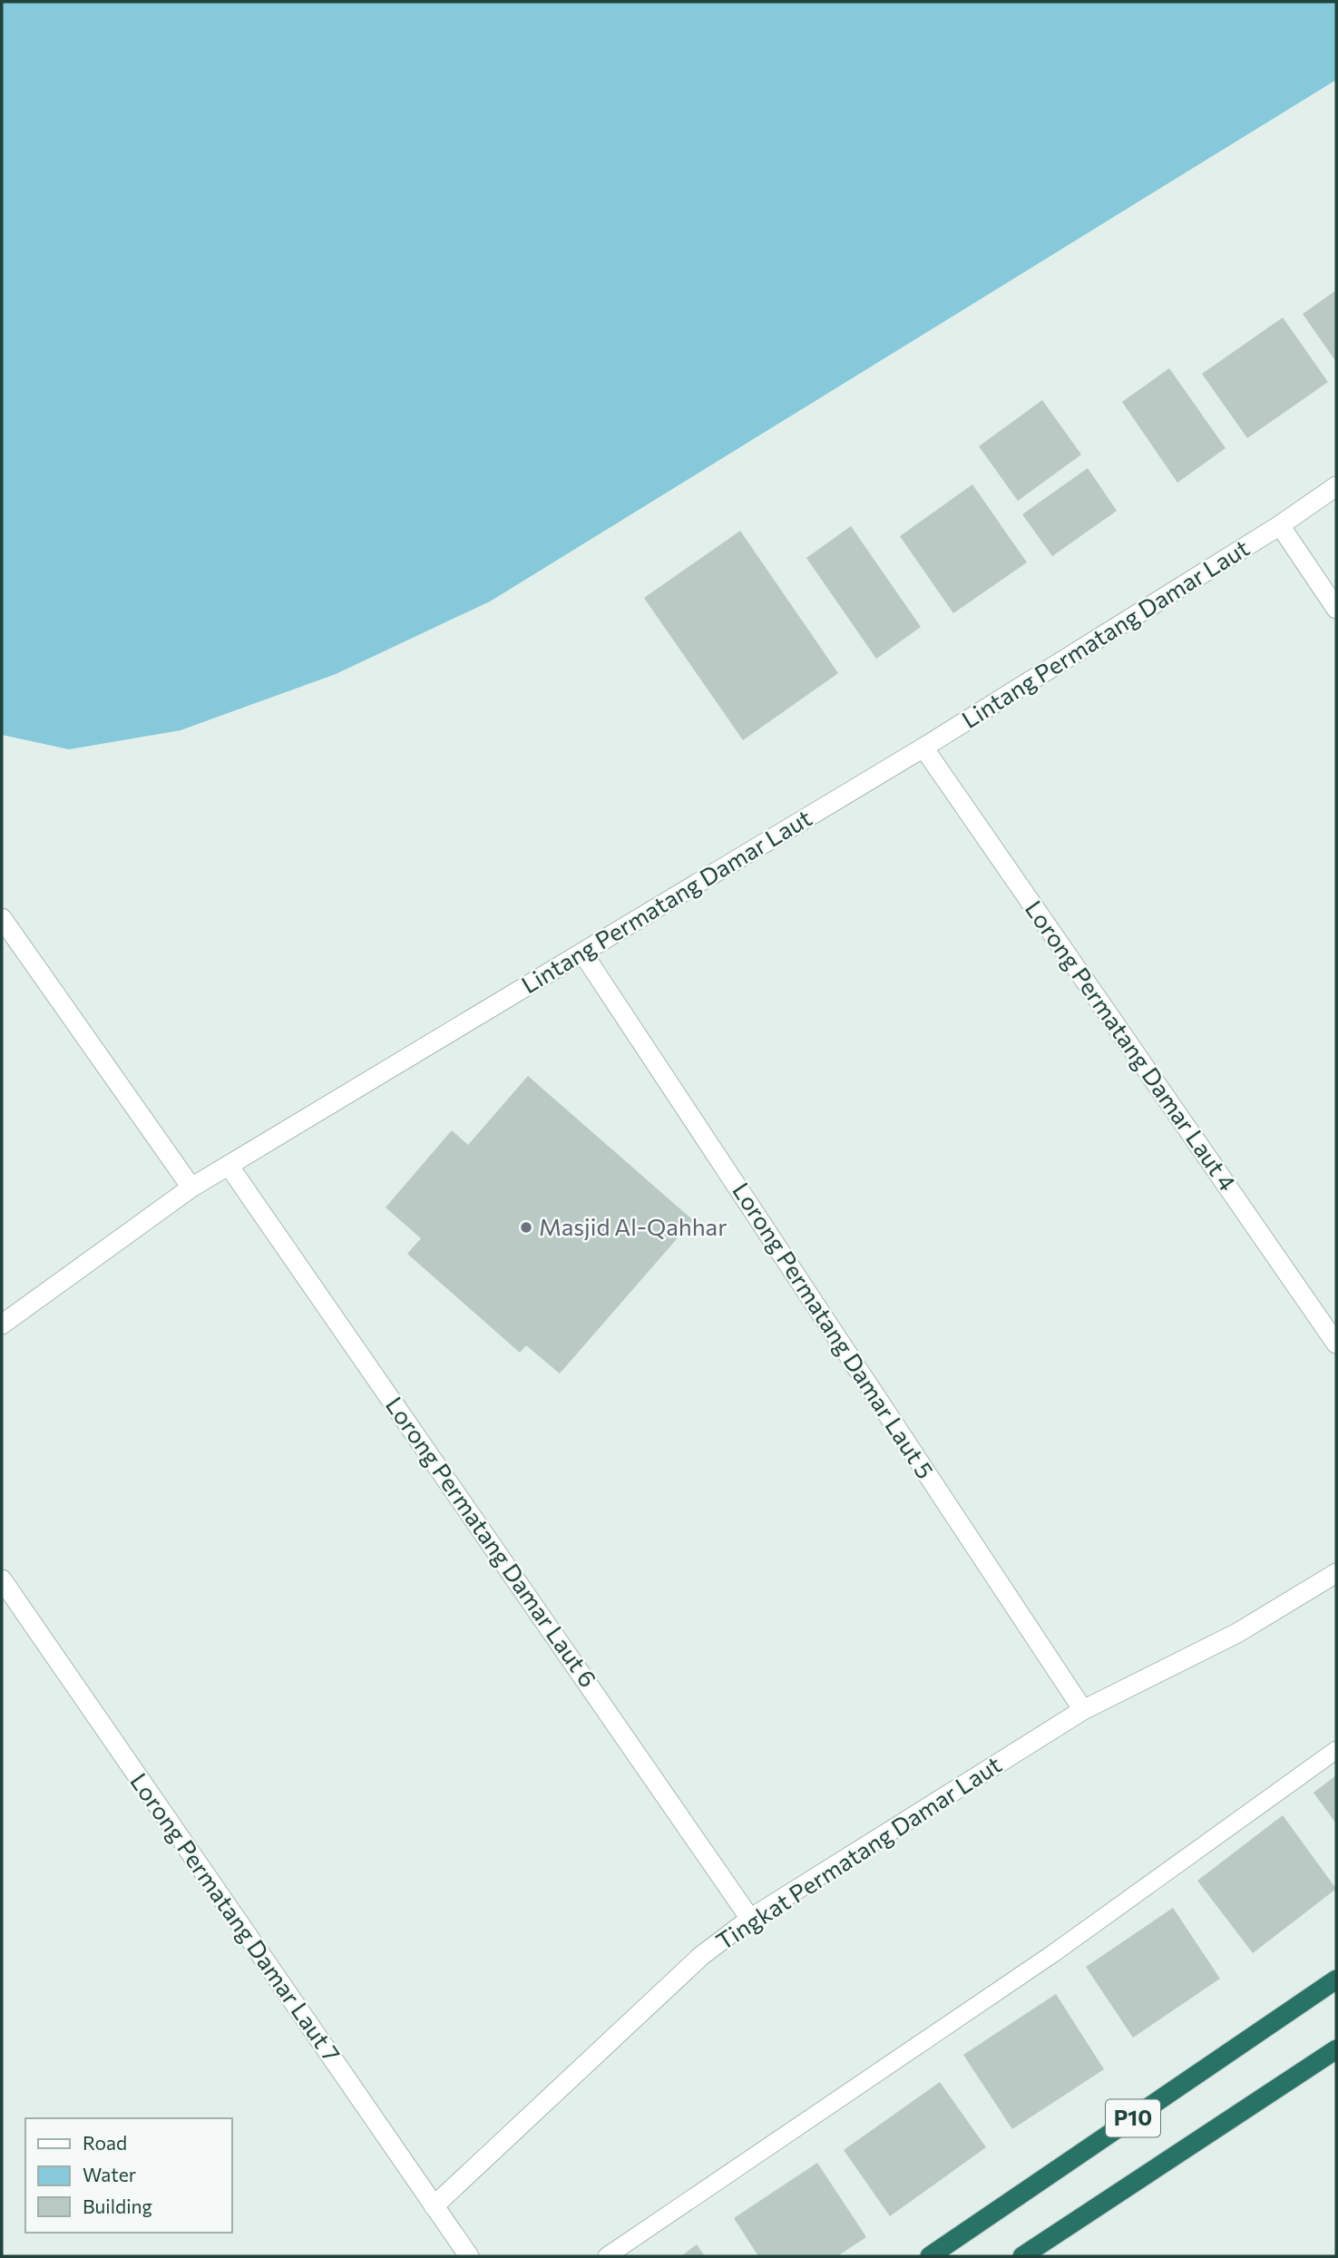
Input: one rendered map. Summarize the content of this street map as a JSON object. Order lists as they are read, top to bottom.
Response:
{
  "streets": {
    "highway": ["P10"],
    "street": [
      "Lintang Permatang Damar Laut",
      "Lorong Permatang Damar Laut 4",
      "Lorong Permatang Damar Laut 5",
      "Lorong Permatang Damar Laut 6",
      "Tingkat Permatang Damar Laut",
      "Lorong Permatang Damar Laut 7"
    ]
  },
  "crossings": [
    ["Lintang Permatang Damar Laut", "Lorong Permatang Damar Laut 4"],
    ["Lintang Permatang Damar Laut", "Lorong Permatang Damar Laut 5"],
    ["Lintang Permatang Damar Laut", "Lorong Permatang Damar Laut 6"],
    ["Lorong Permatang Damar Laut 5", "Tingkat Permatang Damar Laut"],
    ["Lorong Permatang Damar Laut 6", "Tingkat Permatang Damar Laut"],
    ["Tingkat Permatang Damar Laut", "Lorong Permatang Damar Laut 7"]
  ],
  "places": ["Masjid Al-Qahhar"],
  "legend": ["Road", "Water", "Building"]
}
